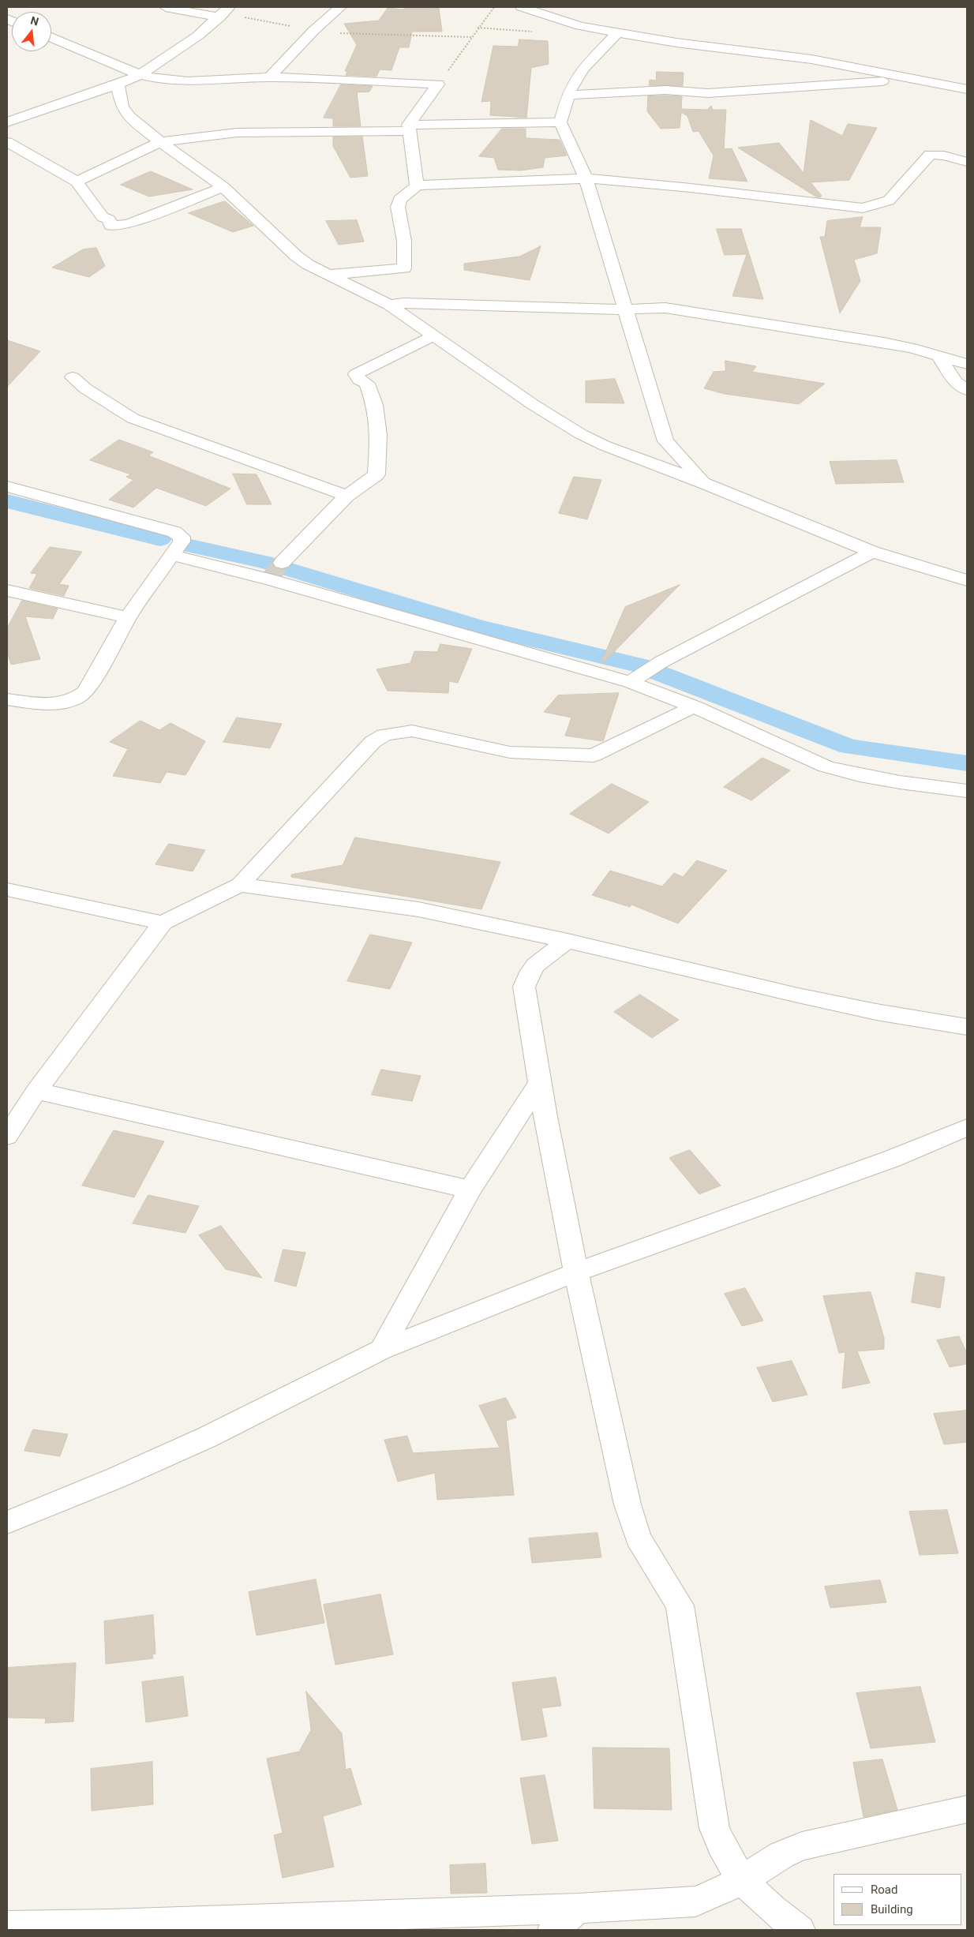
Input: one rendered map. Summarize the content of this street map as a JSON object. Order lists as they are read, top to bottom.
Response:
{
  "legend": ["Road", "Building"],
  "north": "top"
}
